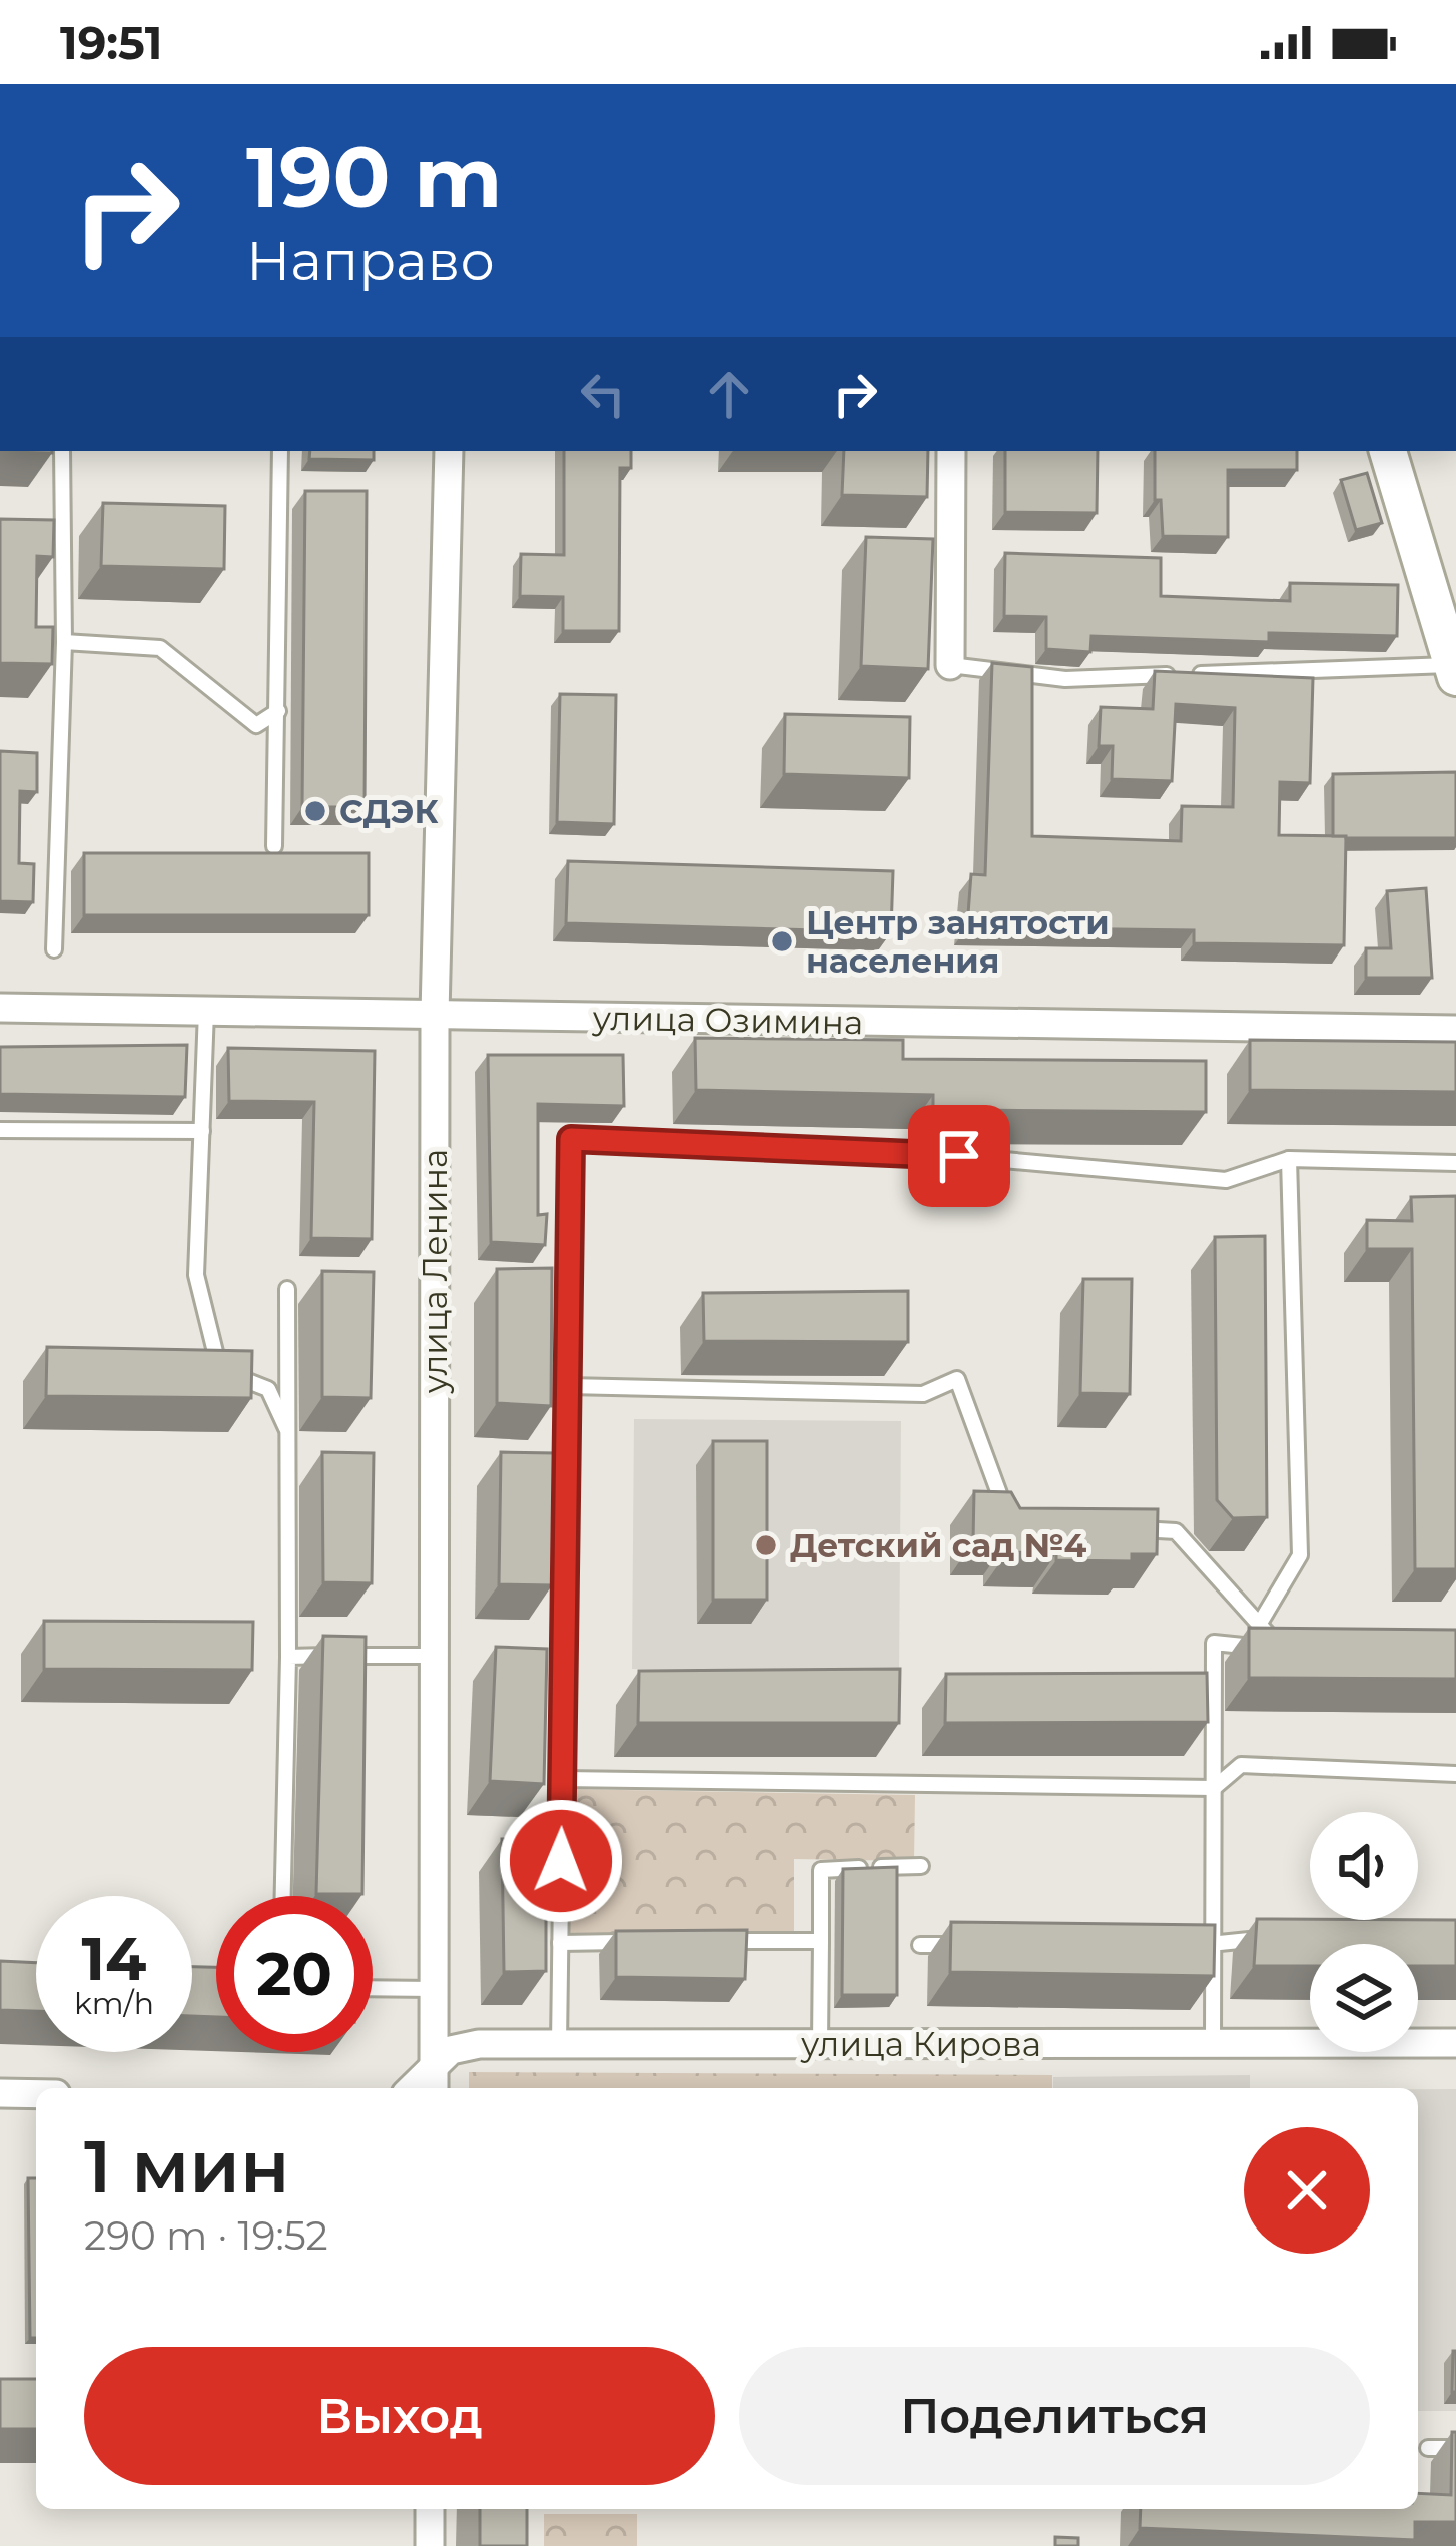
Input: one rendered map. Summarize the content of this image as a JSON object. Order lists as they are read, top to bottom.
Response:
{
  "streets": {
    "street": ["улица Озимина", "улица Ленина", "улица Кирова"]
  },
  "crossings": [
    ["улица Озимина", "улица Ленина"],
    ["улица Ленина", "улица Кирова"]
  ],
  "places": ["СДЭК", "Центр занятости населения", "Детский сад №4"],
  "page": {
    "status": "19:51",
    "turn": ["190 m", "Направо"],
    "speed": "14 km/h",
    "limit": "20",
    "heading": ["1 мин", "290 m · 19:52"],
    "buttons": ["Выход", "Поделиться"]
  }
}
